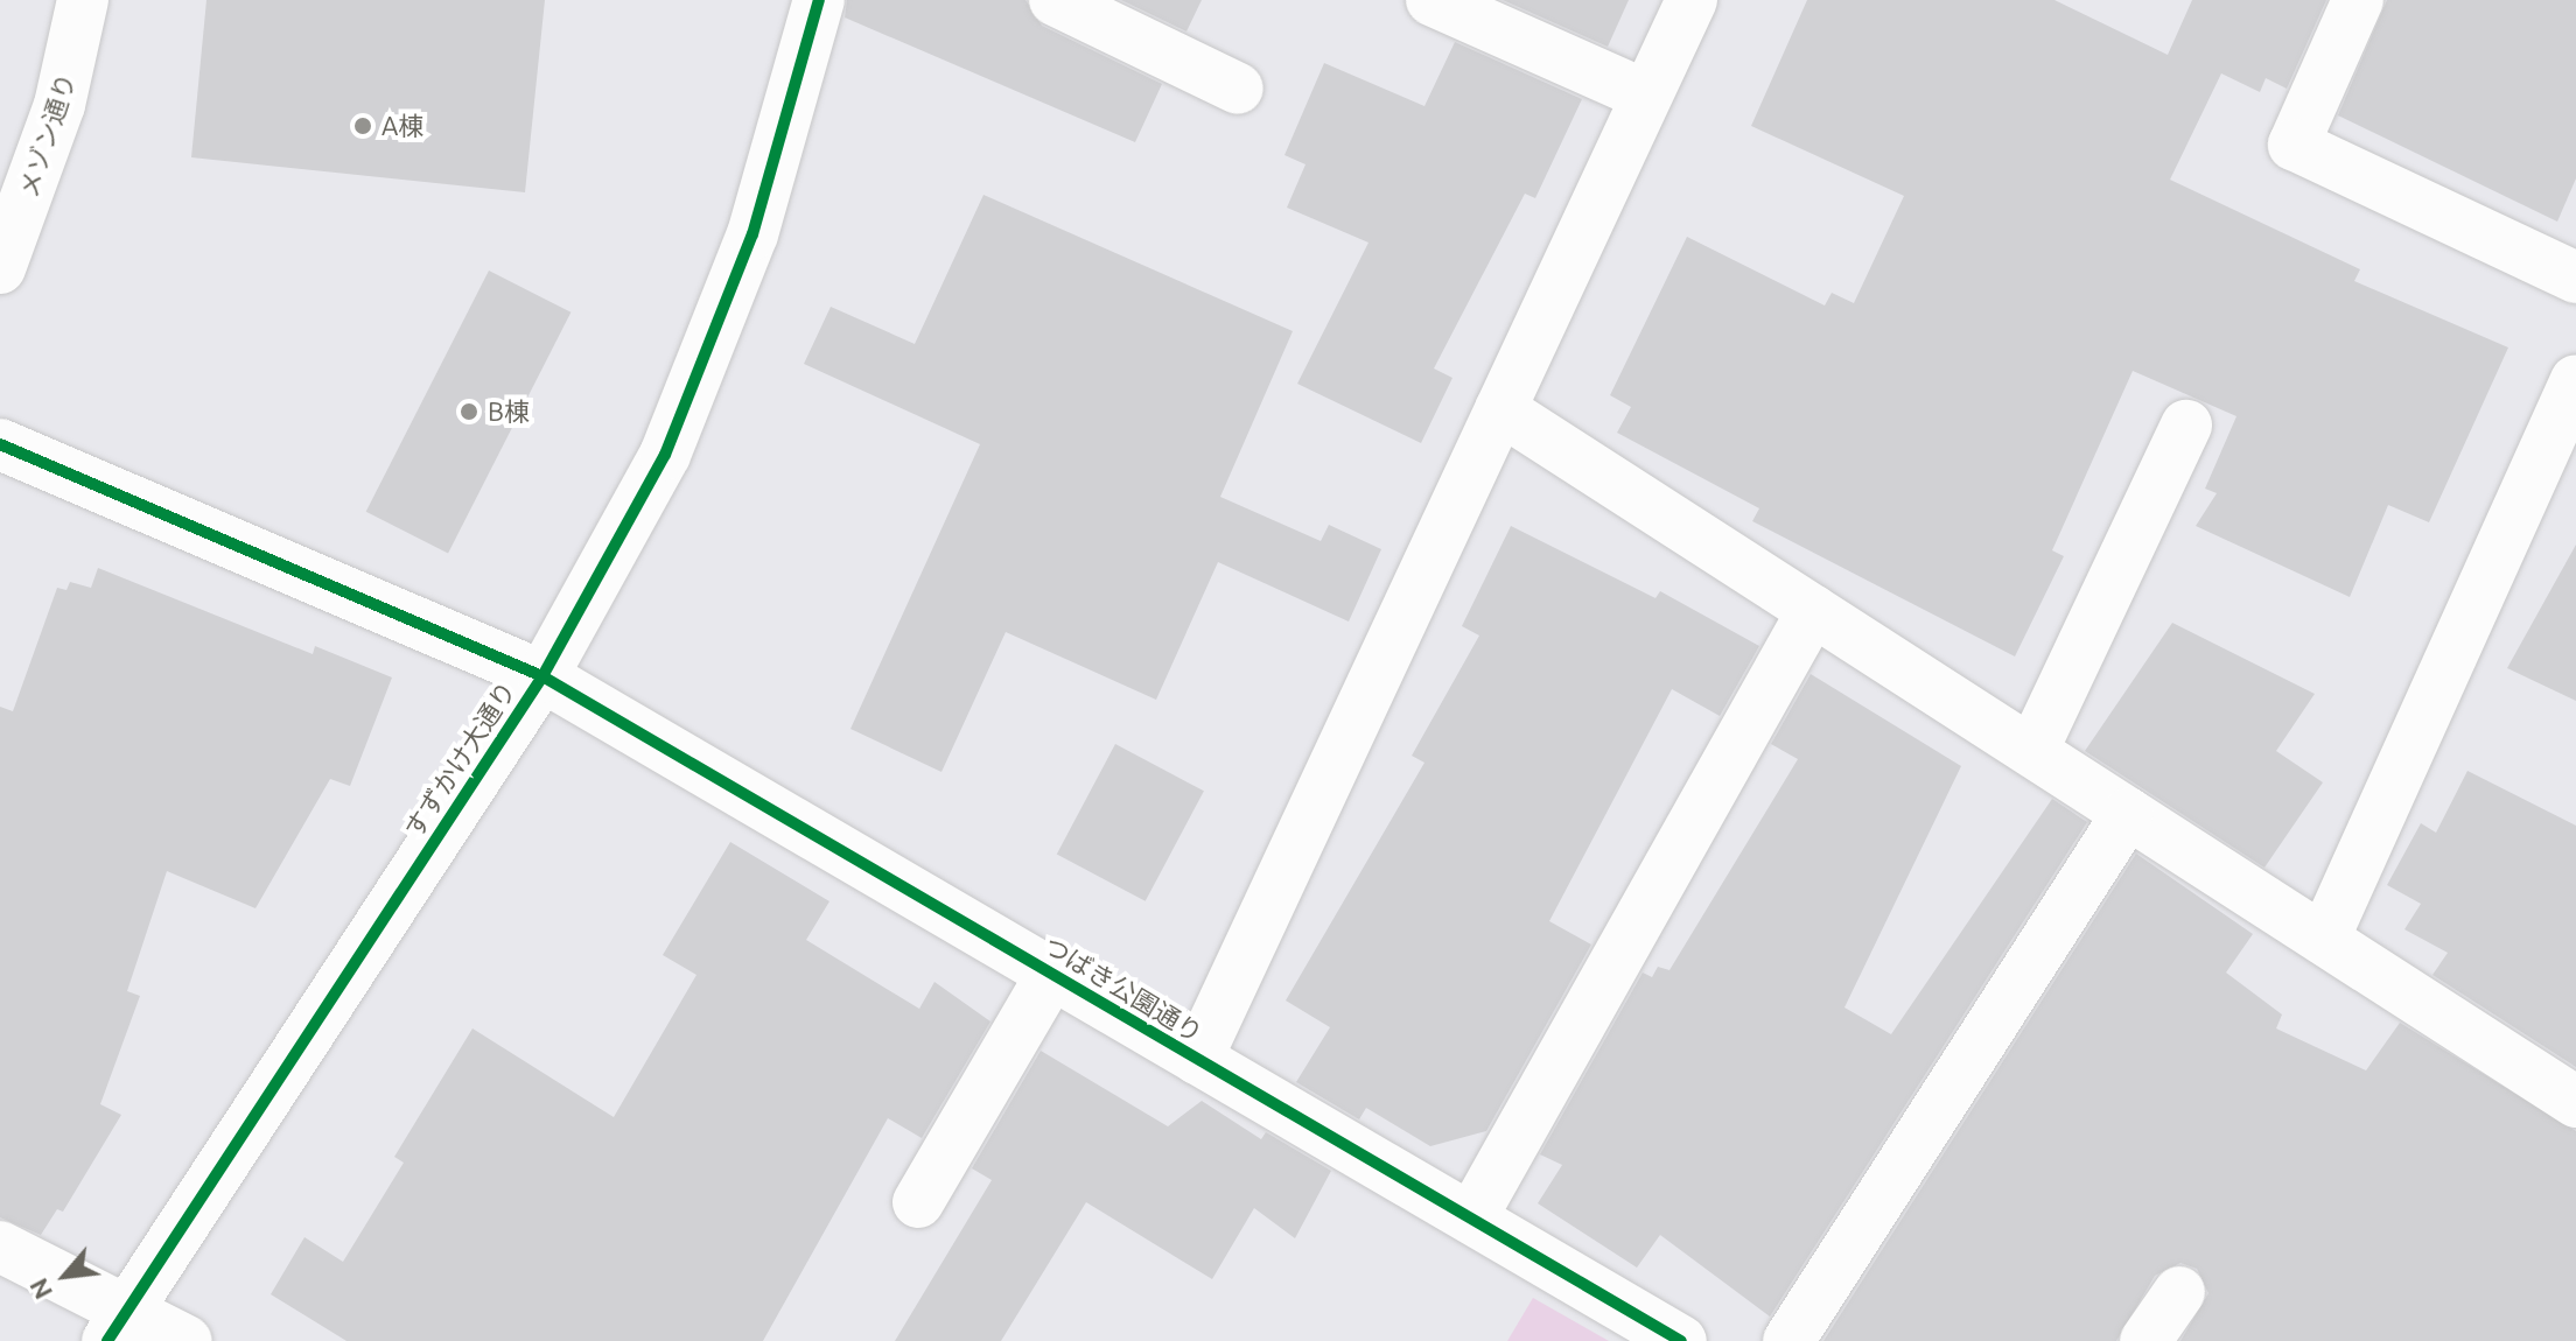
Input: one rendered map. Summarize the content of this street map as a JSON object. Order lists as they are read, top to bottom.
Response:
{
  "streets": {
    "street": ["メゾン通り", "すずかけ大通り", "つばき公園通り"]
  },
  "crossings": [
    ["すずかけ大通り", "つばき公園通り"]
  ],
  "places": ["A棟", "B棟"],
  "north": "bottom left"
}
